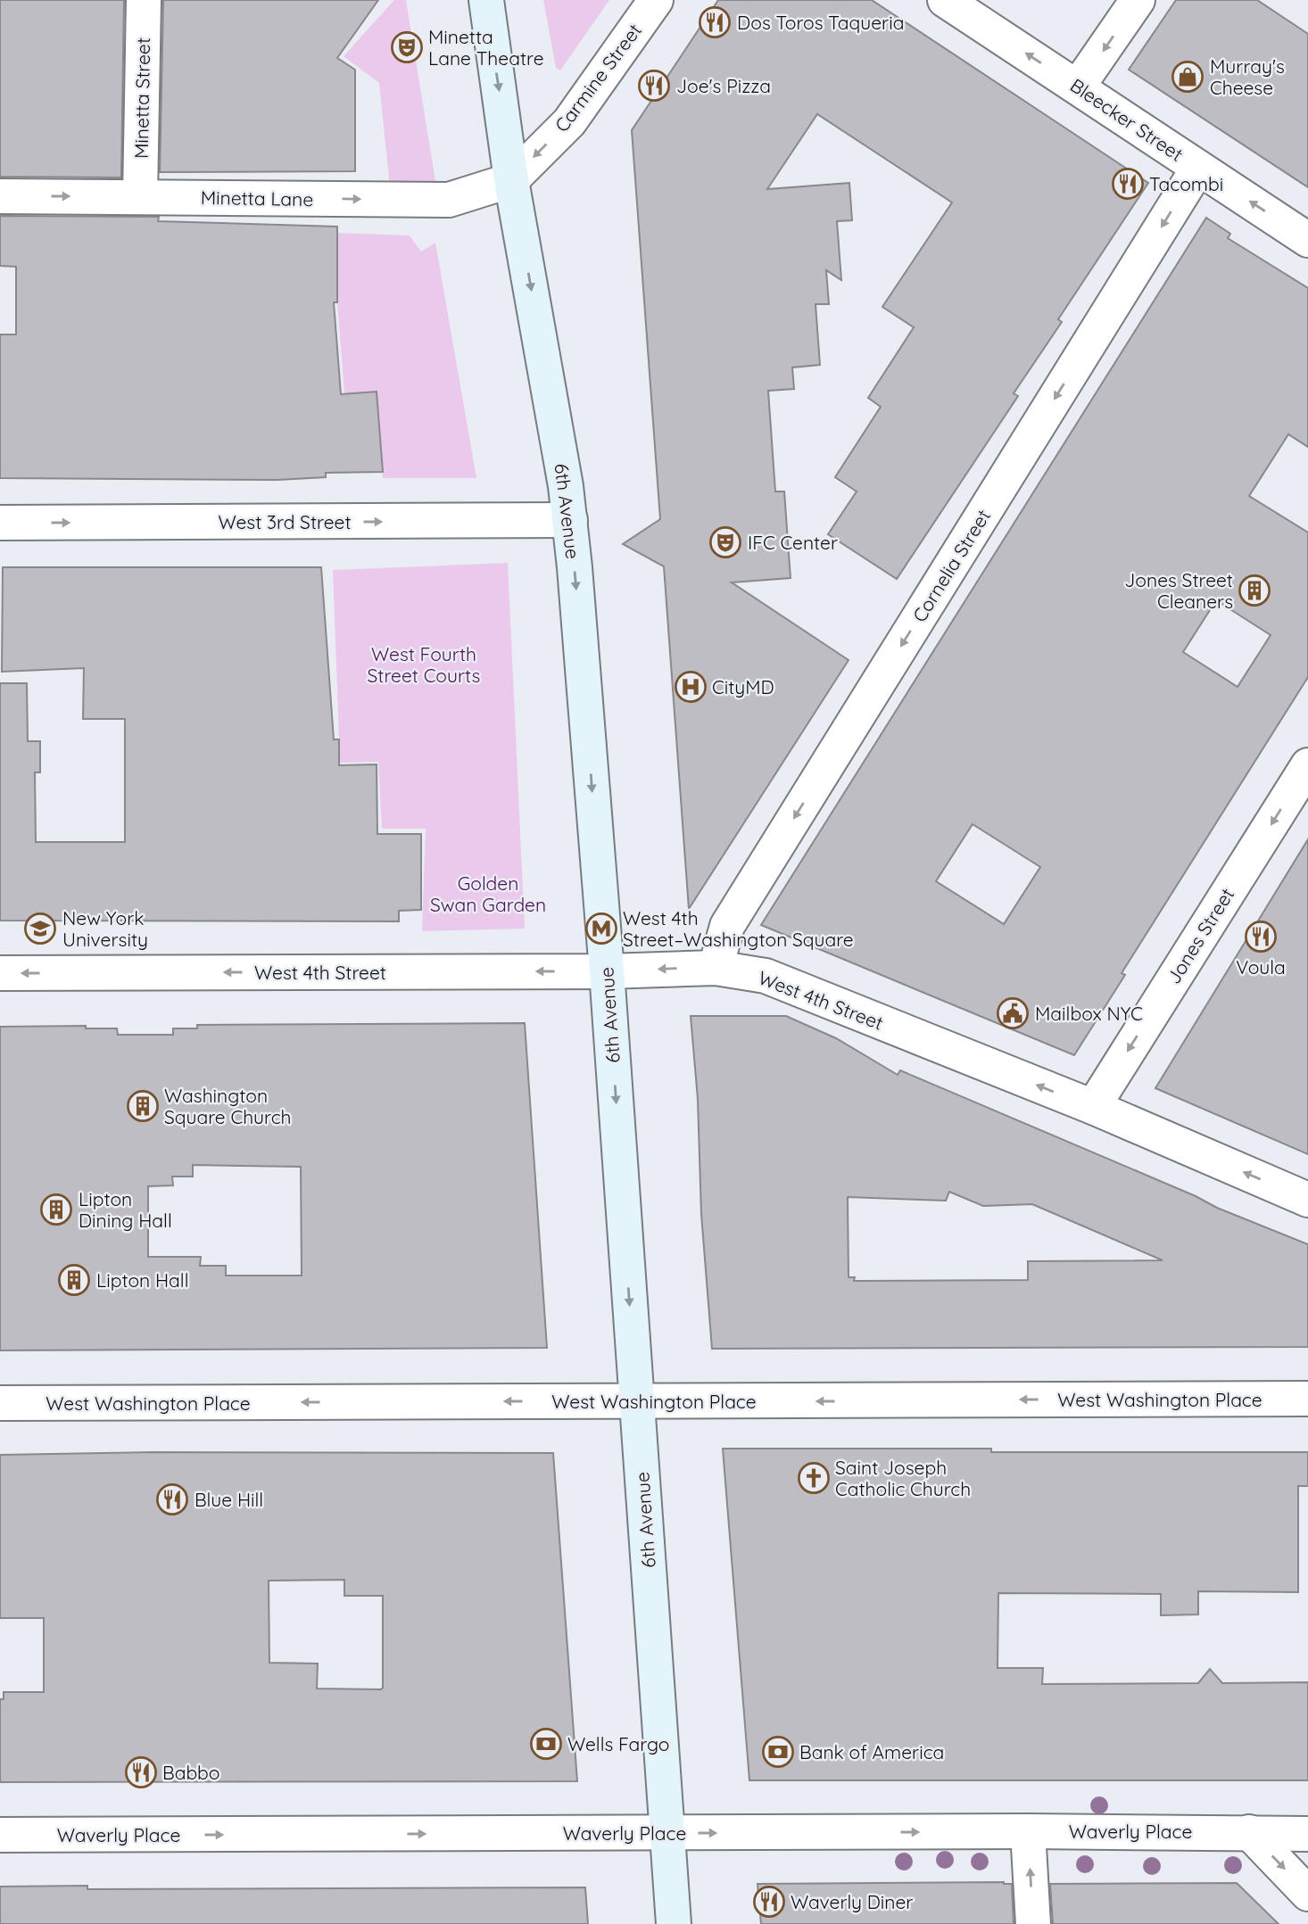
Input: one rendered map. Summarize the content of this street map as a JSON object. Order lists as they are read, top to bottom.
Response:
{
  "streets": {
    "main road": ["6th Avenue"],
    "street": [
      "Carmine Street",
      "Minetta Street",
      "Bleecker Street",
      "Minetta Lane",
      "West 3rd Street",
      "Cornelia Street",
      "Jones Street",
      "West 4th Street",
      "West Washington Place",
      "Waverly Place"
    ]
  },
  "crossings": [
    ["Carmine Street", "Minetta Lane"],
    ["Carmine Street", "6th Avenue"],
    ["Minetta Street", "Minetta Lane"],
    ["Bleecker Street", "Cornelia Street"],
    ["Minetta Lane", "6th Avenue"],
    ["6th Avenue", "West 3rd Street"],
    ["6th Avenue", "West 4th Street"],
    ["6th Avenue", "West Washington Place"],
    ["6th Avenue", "Waverly Place"],
    ["Cornelia Street", "West 4th Street"],
    ["Jones Street", "West 4th Street"]
  ],
  "one_way": [
    "Carmine Street",
    "Bleecker Street",
    "Minetta Lane",
    "6th Avenue",
    "West 3rd Street",
    "Cornelia Street",
    "Jones Street",
    "West 4th Street",
    "West Washington Place",
    "Waverly Place"
  ],
  "parks": ["West Fourth Street Courts", "Golden Swan Garden"],
  "places": {
    "restaurant": [
      "Dos Toros Taqueria",
      "Joe's Pizza",
      "Tacombi",
      "Voula",
      "Blue Hill",
      "Babbo",
      "Waverly Diner"
    ],
    "theatre": ["Minetta Lane Theatre", "IFC Center"],
    "shop": ["Murray's Cheese"],
    "building": [
      "Jones Street Cleaners",
      "Washington Square Church",
      "Lipton Dining Hall",
      "Lipton Hall"
    ],
    "hospital": ["CityMD"],
    "school or university": ["New York University"],
    "metro station": ["West 4th Street–Washington Square"],
    "public building": ["Mailbox NYC"],
    "church": ["Saint Joseph Catholic Church"],
    "bank": ["Wells Fargo", "Bank of America"]
  }
}
